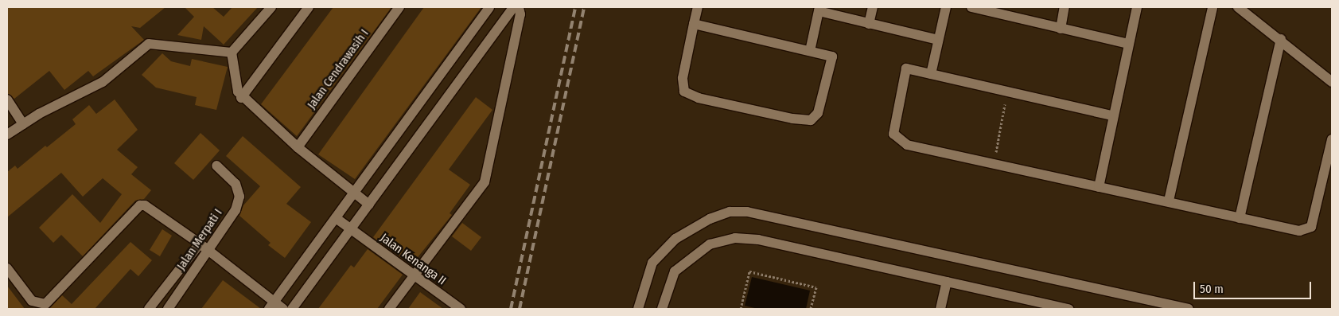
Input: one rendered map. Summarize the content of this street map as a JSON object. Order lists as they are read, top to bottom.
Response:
{
  "streets": {
    "street": ["Jalan Cendrawasih I", "Jalan Merpati I", "Jalan Kenanga II"]
  },
  "scale_bar": "50 m"
}
